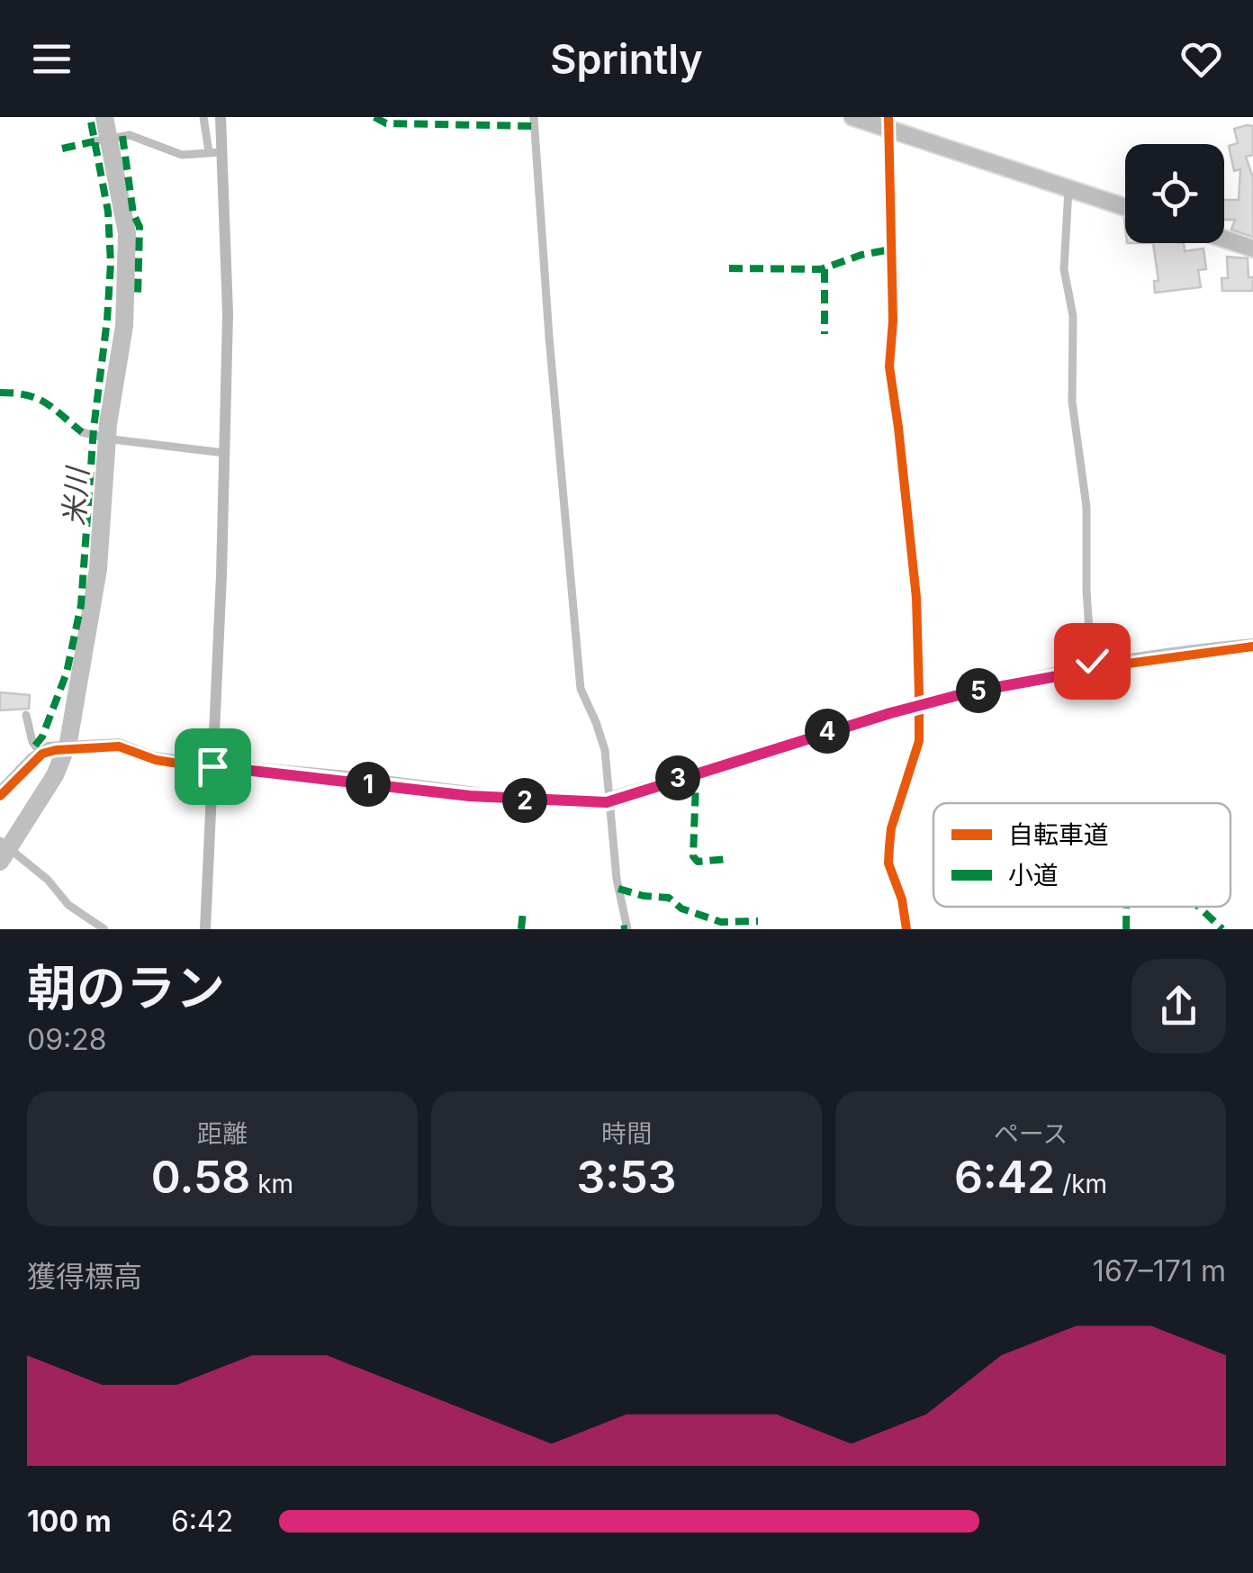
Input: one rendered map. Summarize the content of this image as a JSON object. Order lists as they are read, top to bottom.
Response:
{
  "water": ["米川"],
  "legend": ["自転車道", "小道"],
  "page": {
    "header": "Sprintly",
    "pins": [
      "5",
      "4",
      "3",
      "1",
      "2"
    ],
    "heading": ["朝のラン", "09:28"],
    "stats": [
      ["距離", "0.58 km"],
      ["時間", "3:53"],
      ["ペース", "6:42 /km"]
    ],
    "chart": ["獲得標高", "167–171 m"],
    "list": [
      {
        "name": "100 m",
        "note": "6:42"
      }
    ]
  }
}
